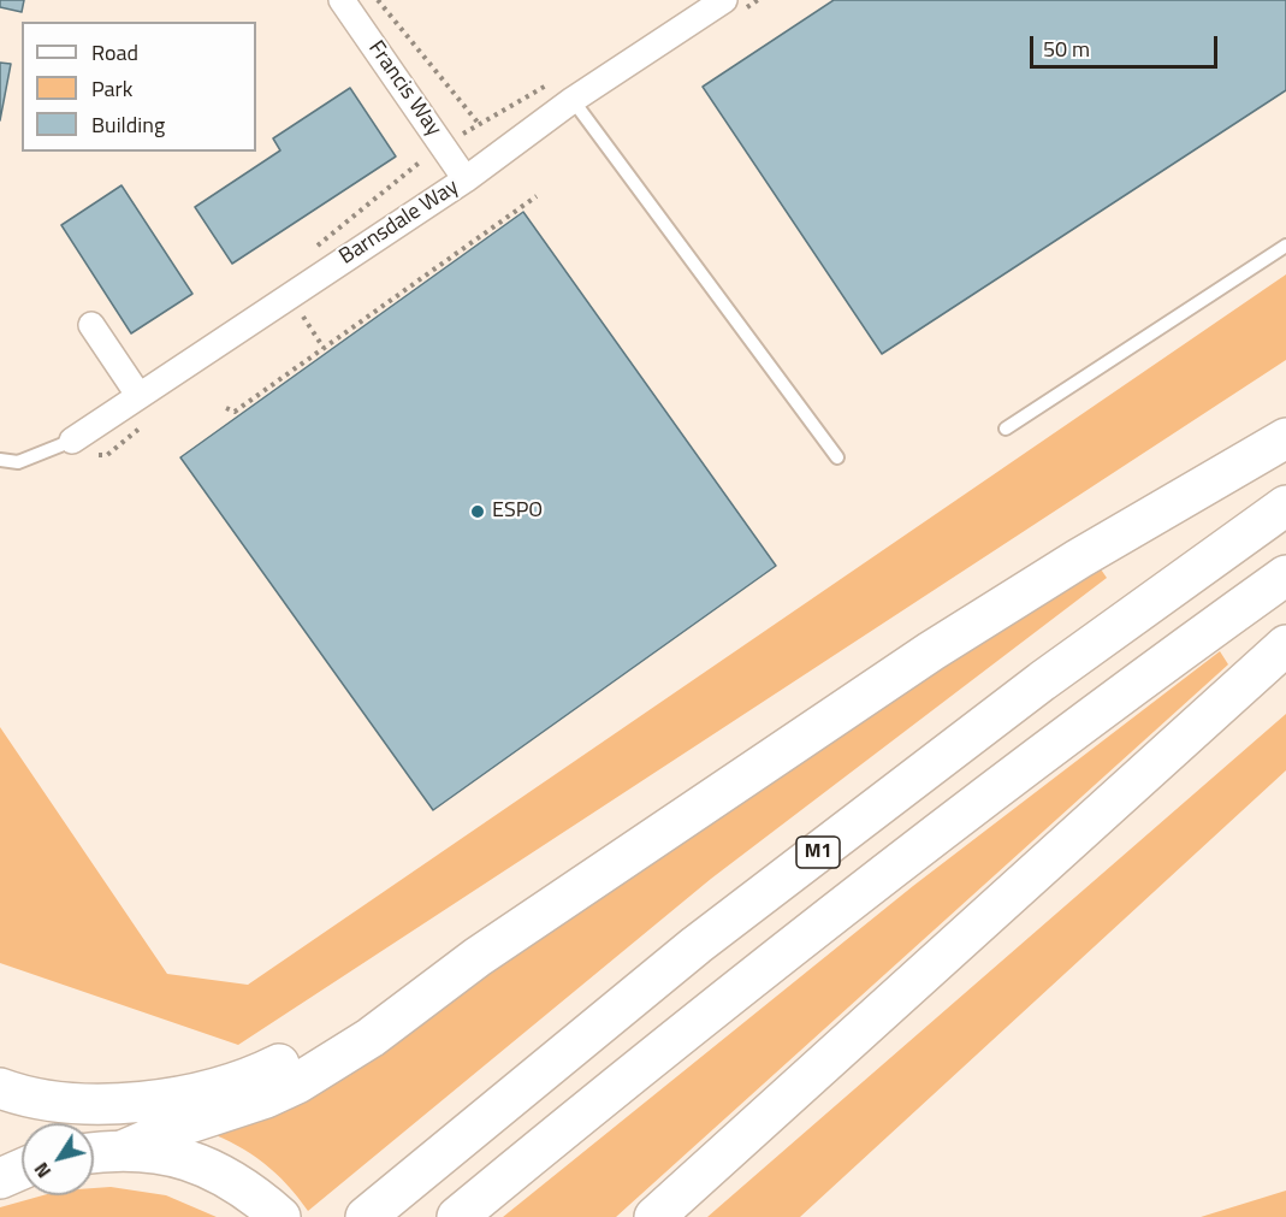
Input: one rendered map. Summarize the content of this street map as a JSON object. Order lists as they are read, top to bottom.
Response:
{
  "streets": {
    "highway": ["M1"],
    "street": ["Francis Way", "Barnsdale Way"]
  },
  "crossings": [
    ["Francis Way", "Barnsdale Way"]
  ],
  "places": ["ESPO"],
  "legend": ["Road", "Park", "Building"],
  "scale_bar": "50 m",
  "north": "bottom left"
}
